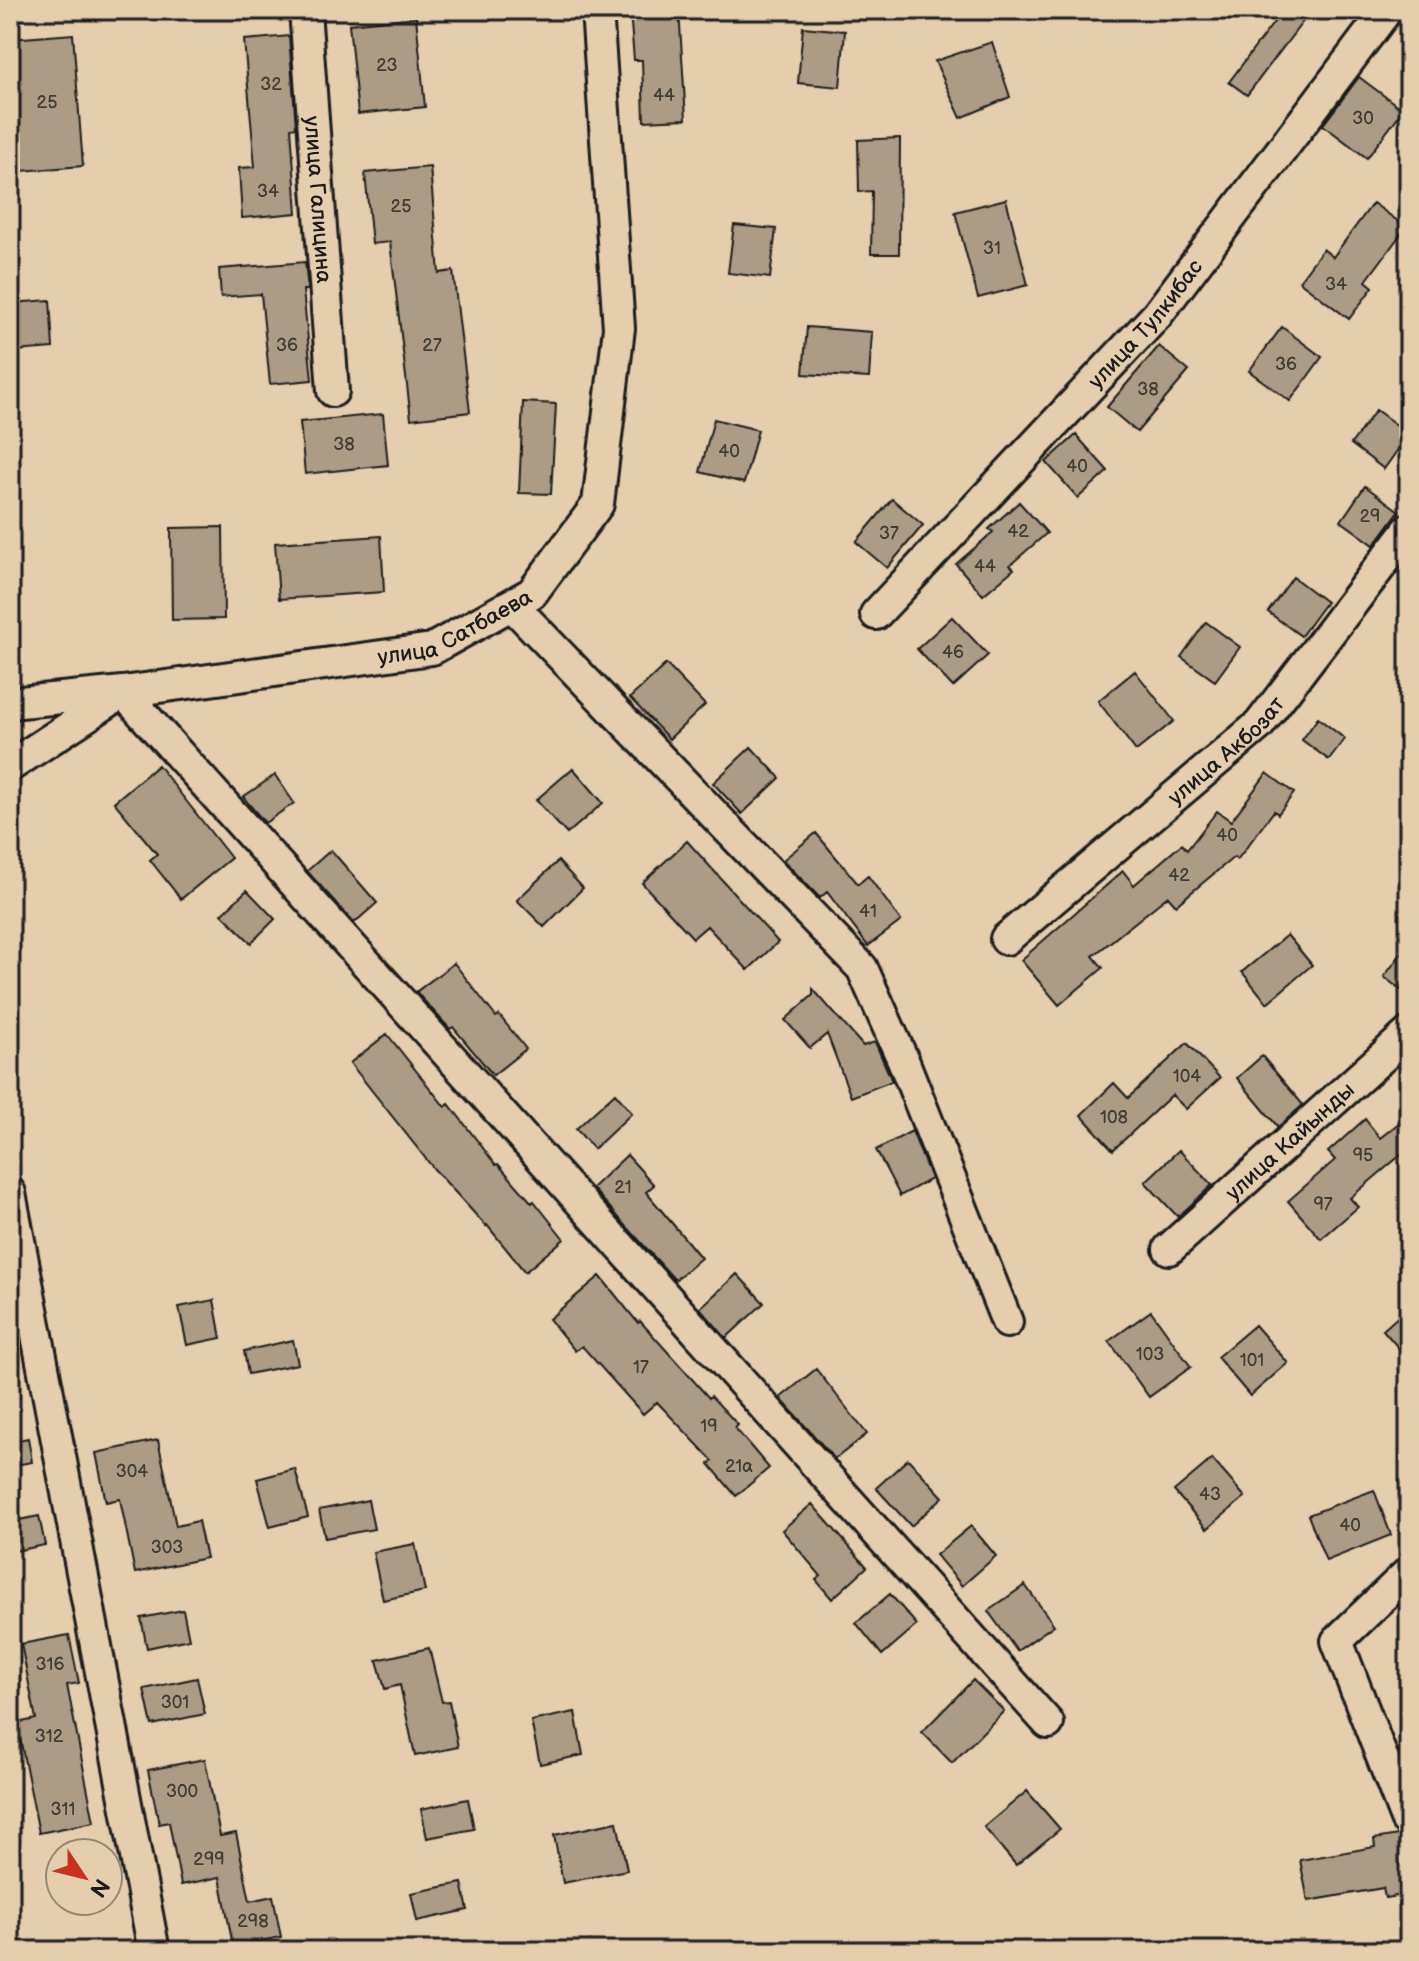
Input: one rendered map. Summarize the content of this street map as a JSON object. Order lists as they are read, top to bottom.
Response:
{
  "streets": {
    "street": [
      "улица Галицина",
      "улица Тулкибас",
      "улица Сатбаева",
      "улица Акбозат",
      "улица Кайынды"
    ]
  },
  "house_numbers": [
    "23",
    "32",
    "44",
    "25",
    "30",
    "34",
    "25",
    "31",
    "34",
    "36",
    "27",
    "36",
    "38",
    "38",
    "40",
    "40",
    "29",
    "42",
    "37",
    "44",
    "46",
    "40",
    "42",
    "41",
    "104",
    "108",
    "95",
    "21",
    "97",
    "103",
    "101",
    "17",
    "19",
    "21а",
    "304",
    "43",
    "40",
    "303",
    "316",
    "301",
    "312",
    "300",
    "311",
    "299",
    "298"
  ],
  "north": "bottom right"
}
